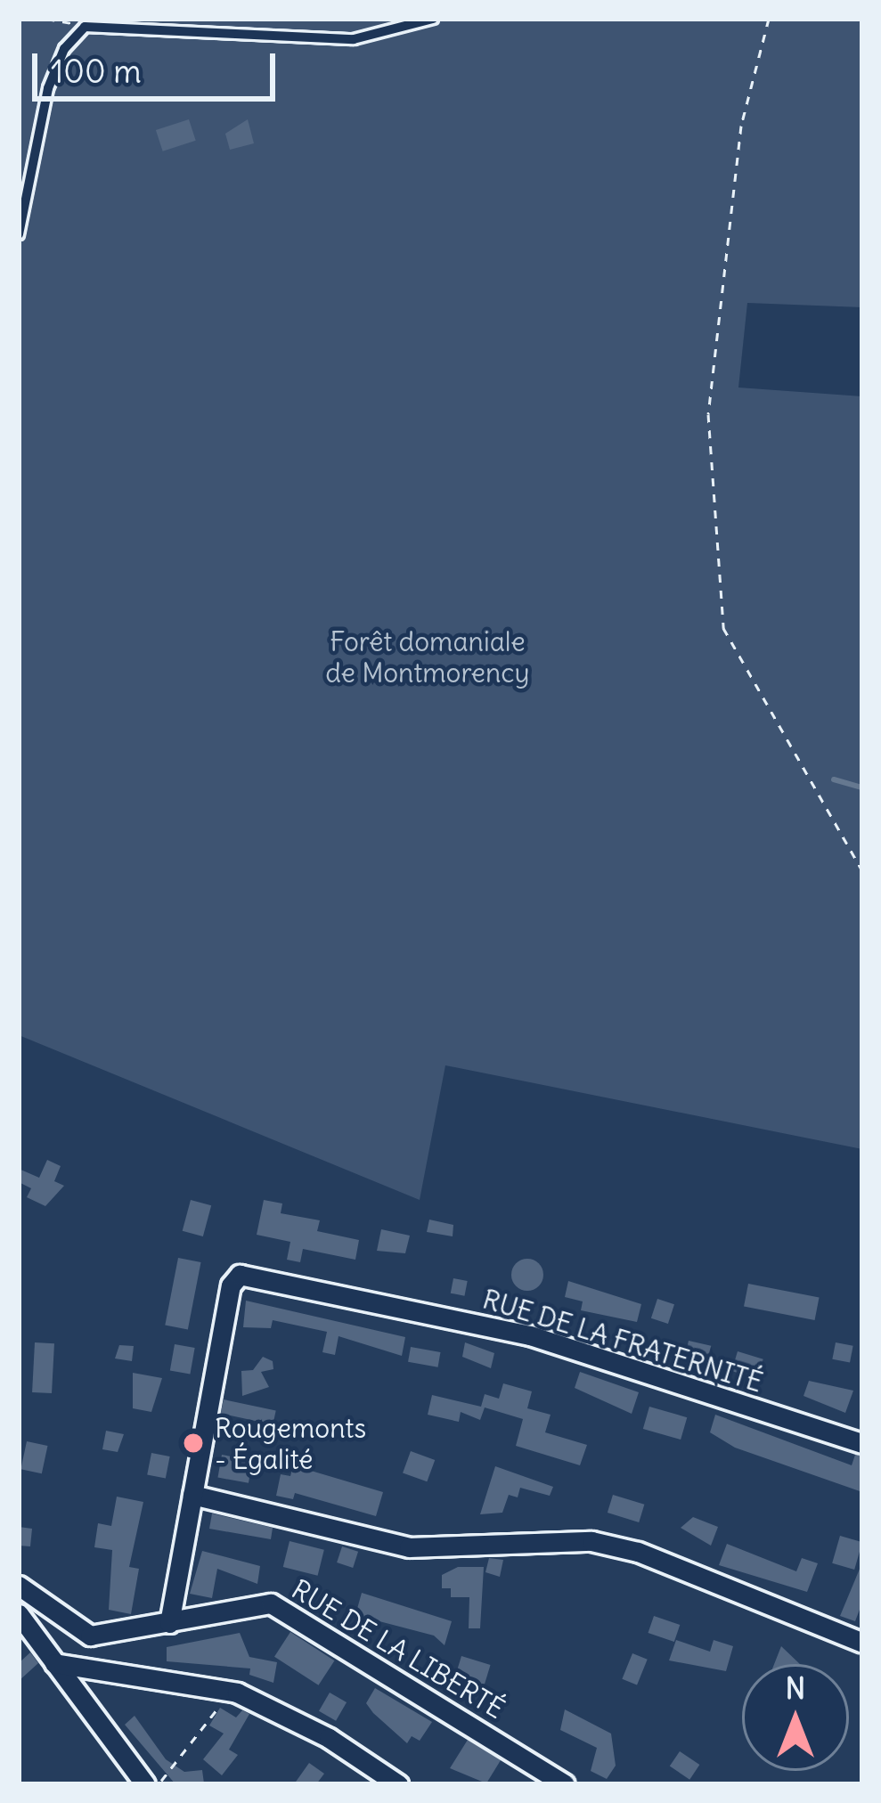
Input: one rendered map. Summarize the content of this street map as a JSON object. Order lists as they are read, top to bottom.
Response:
{
  "streets": {
    "street": ["RUE DE LA FRATERNITÉ", "RUE DE LA LIBERTÉ"]
  },
  "parks": ["Forêt domaniale de Montmorency"],
  "places": ["Rougemonts - Égalité"],
  "scale_bar": "100 m",
  "north": "top"
}
